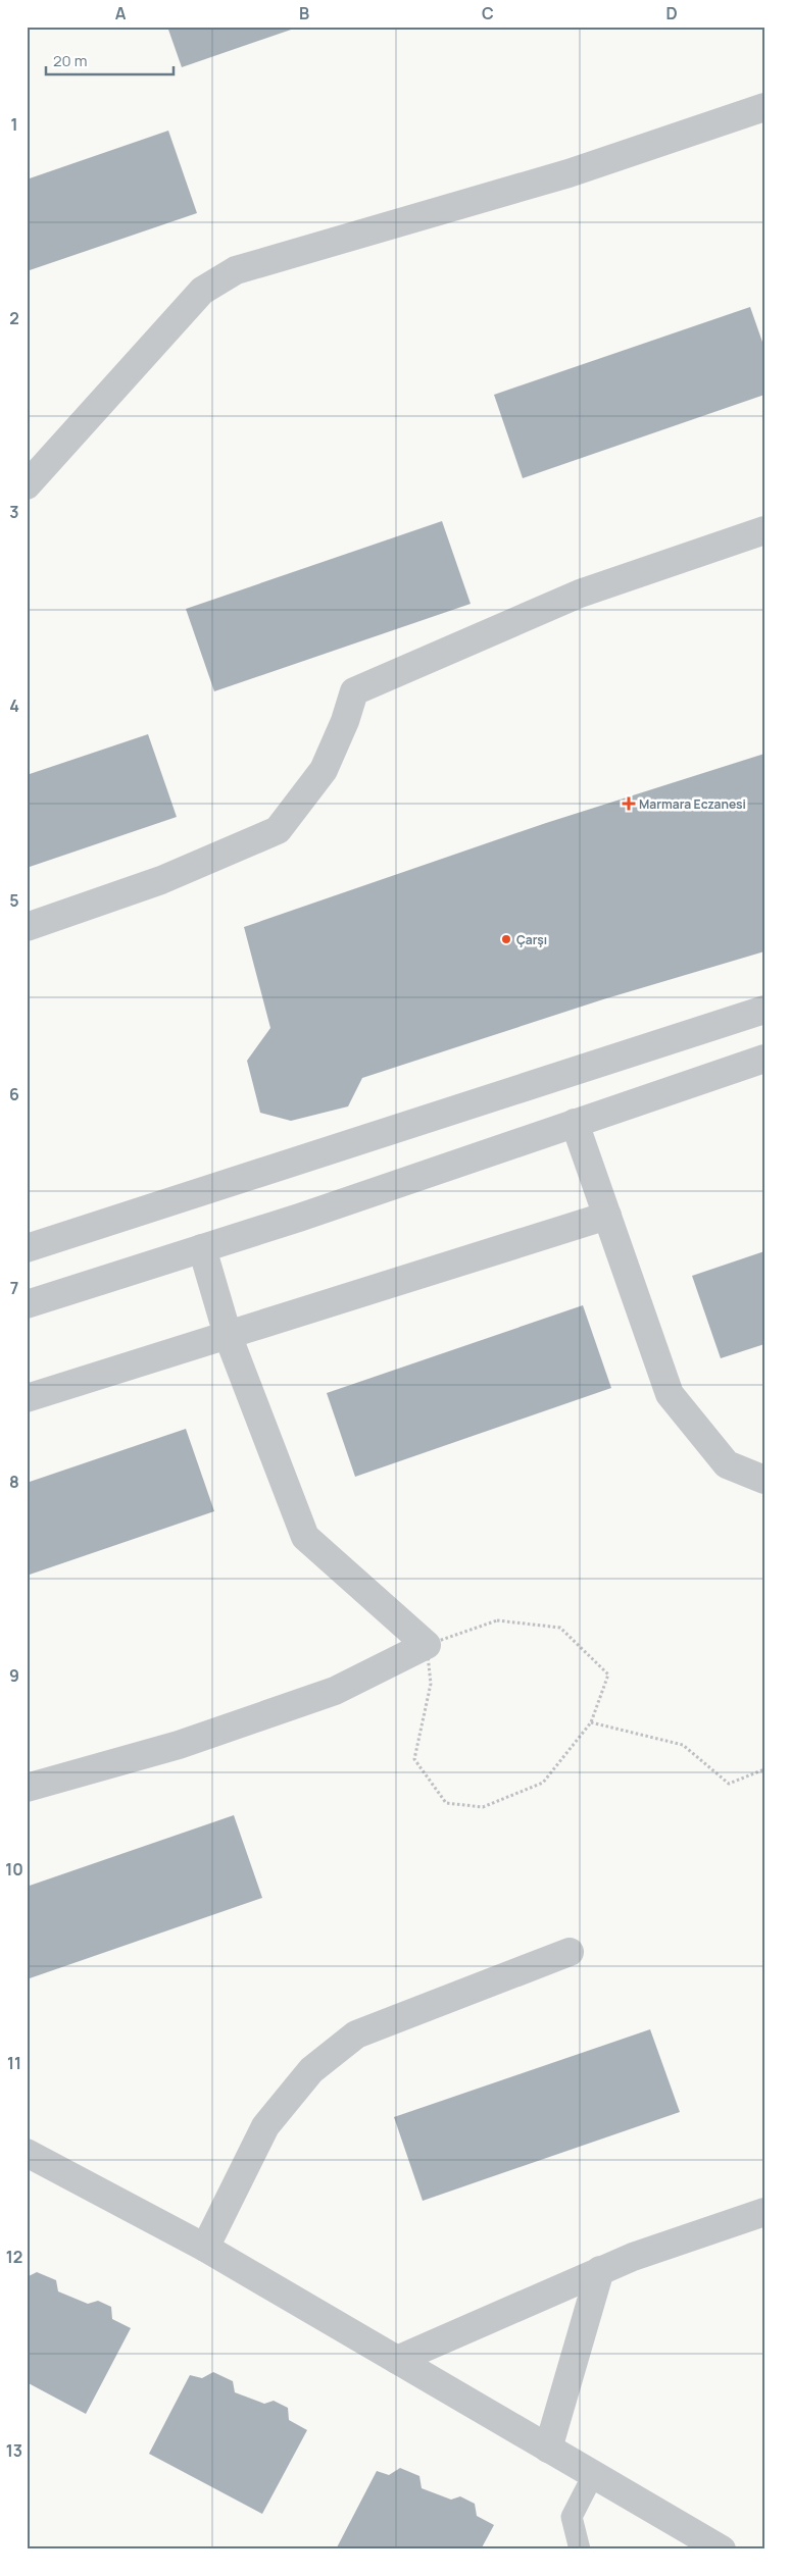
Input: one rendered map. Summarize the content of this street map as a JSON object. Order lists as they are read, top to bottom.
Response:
{
  "places": {
    "health": ["Marmara Eczanesi"],
    "other": ["Çarşı"]
  },
  "scale_bar": "20 m",
  "grid": {
    "columns": [
      "A",
      "B",
      "C",
      "D"
    ],
    "rows": [
      "1",
      "2",
      "3",
      "4",
      "5",
      "6",
      "7",
      "8",
      "9",
      "10",
      "11",
      "12",
      "13"
    ]
  }
}
